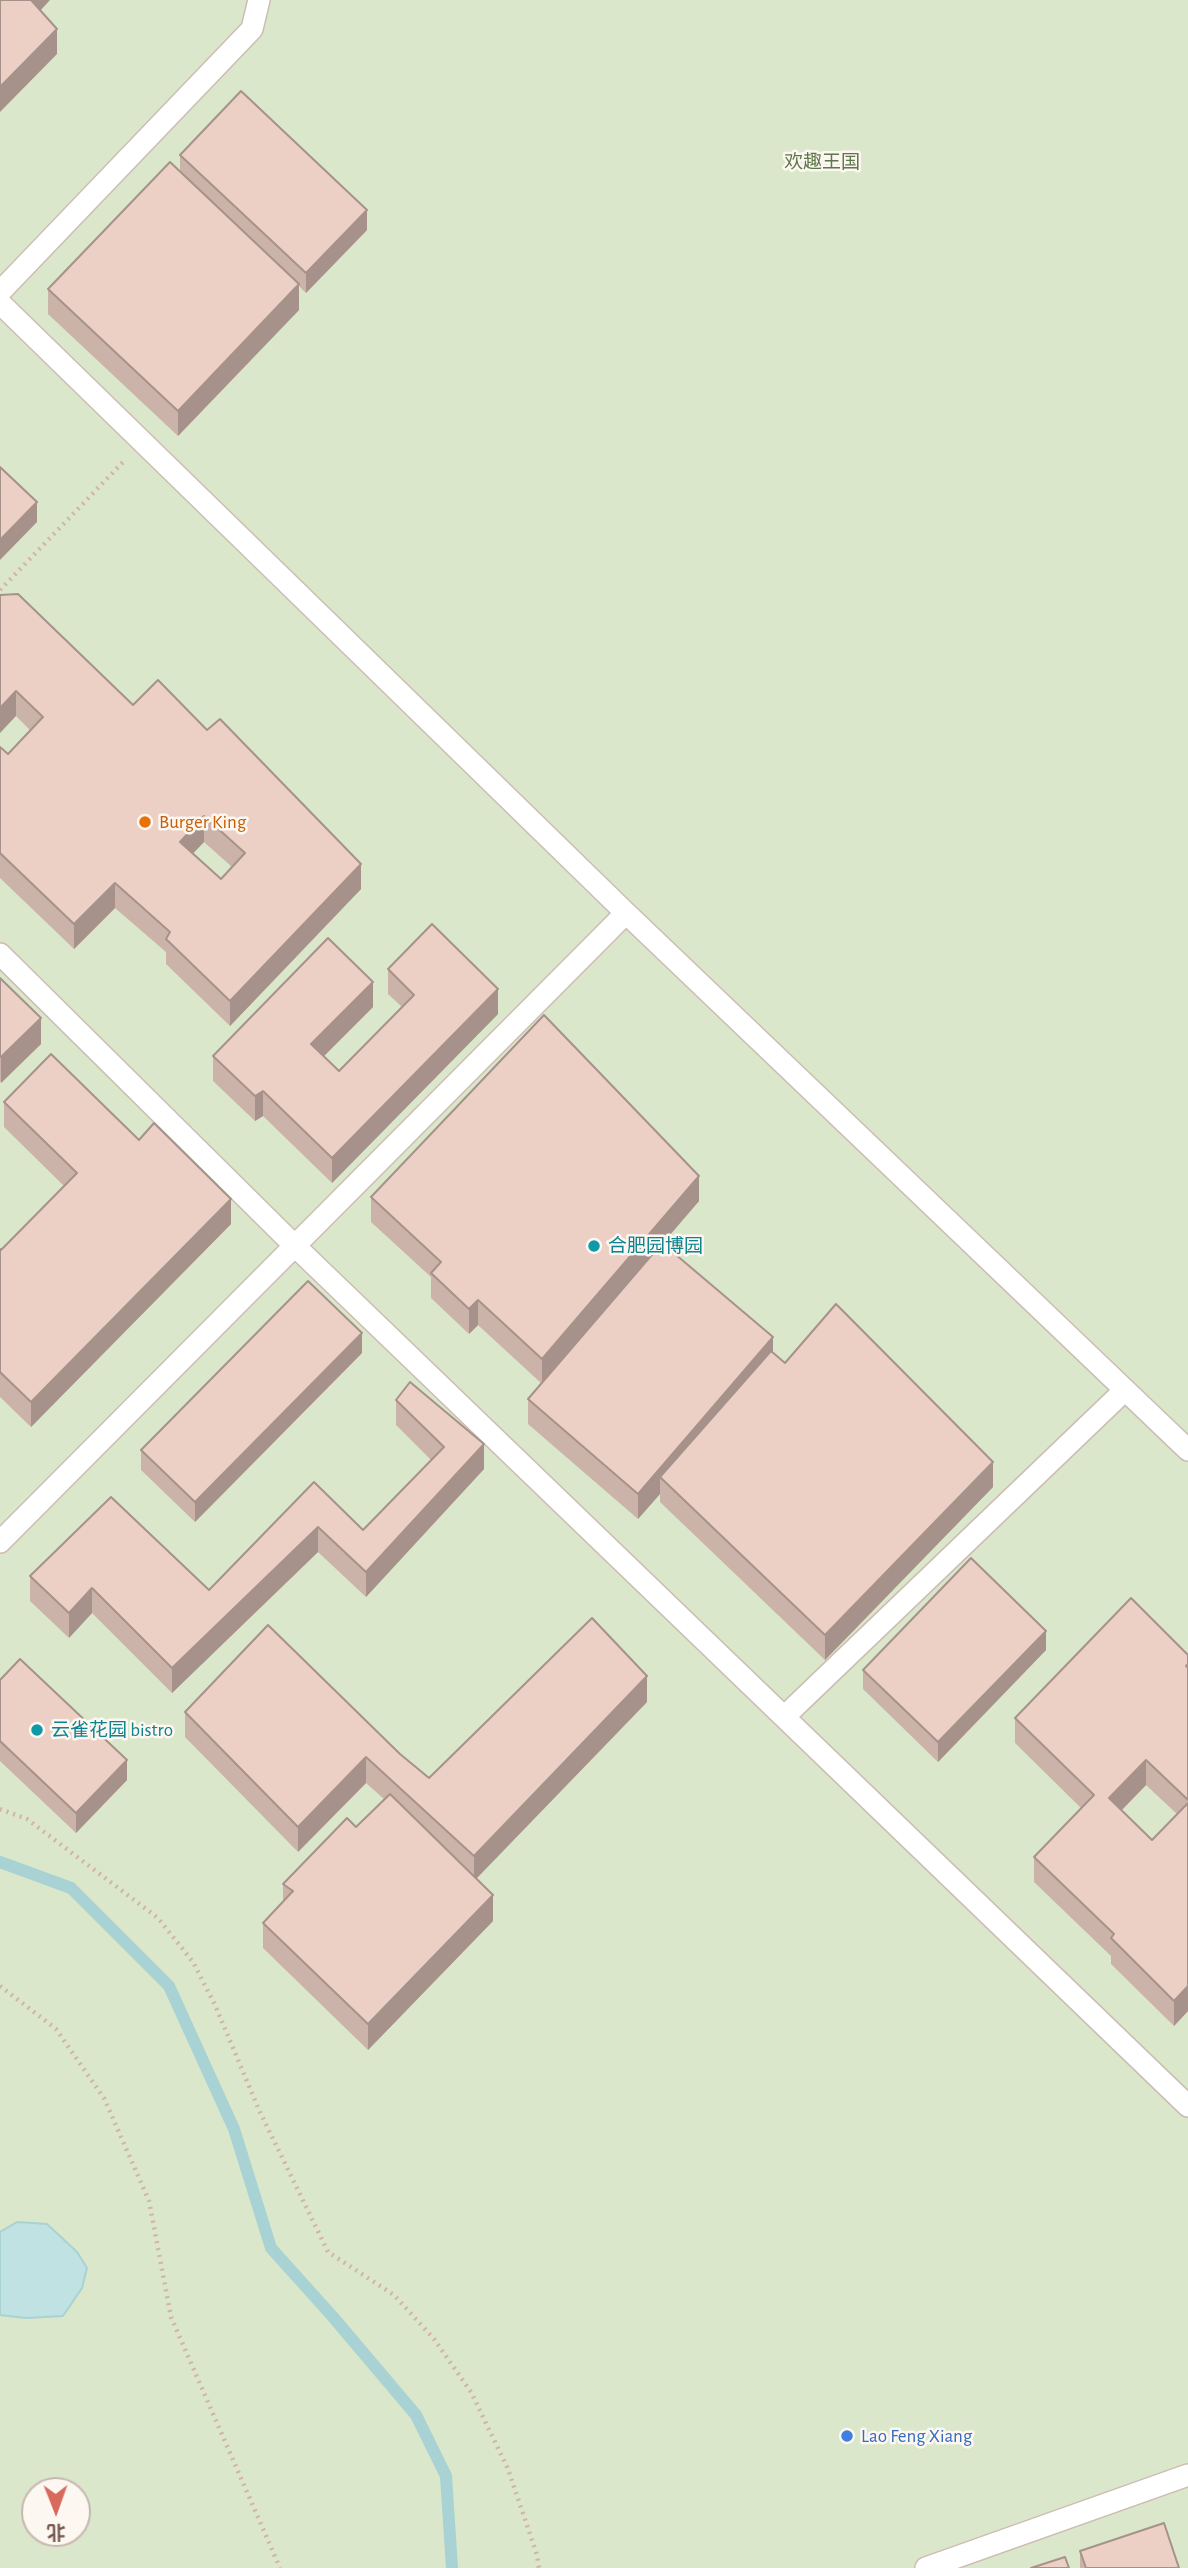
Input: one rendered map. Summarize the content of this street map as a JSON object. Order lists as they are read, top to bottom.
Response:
{
  "parks": ["欢趣王国"],
  "places": [
    "Burger King",
    "合肥园博园",
    "云雀花园 bistro",
    "Lao Feng Xiang"
  ],
  "north": "bottom"
}
